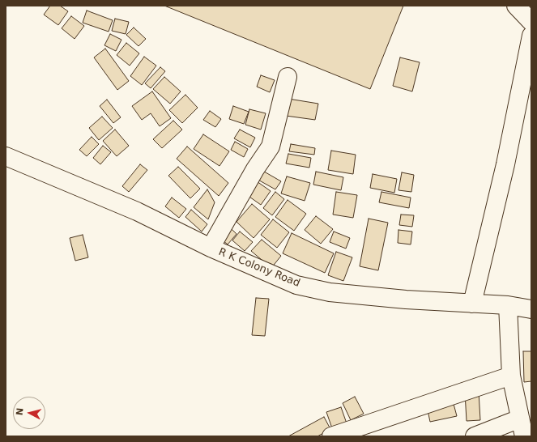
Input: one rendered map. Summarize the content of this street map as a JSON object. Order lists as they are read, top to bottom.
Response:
{
  "streets": {
    "street": ["R K Colony Road"]
  },
  "north": "left"
}
